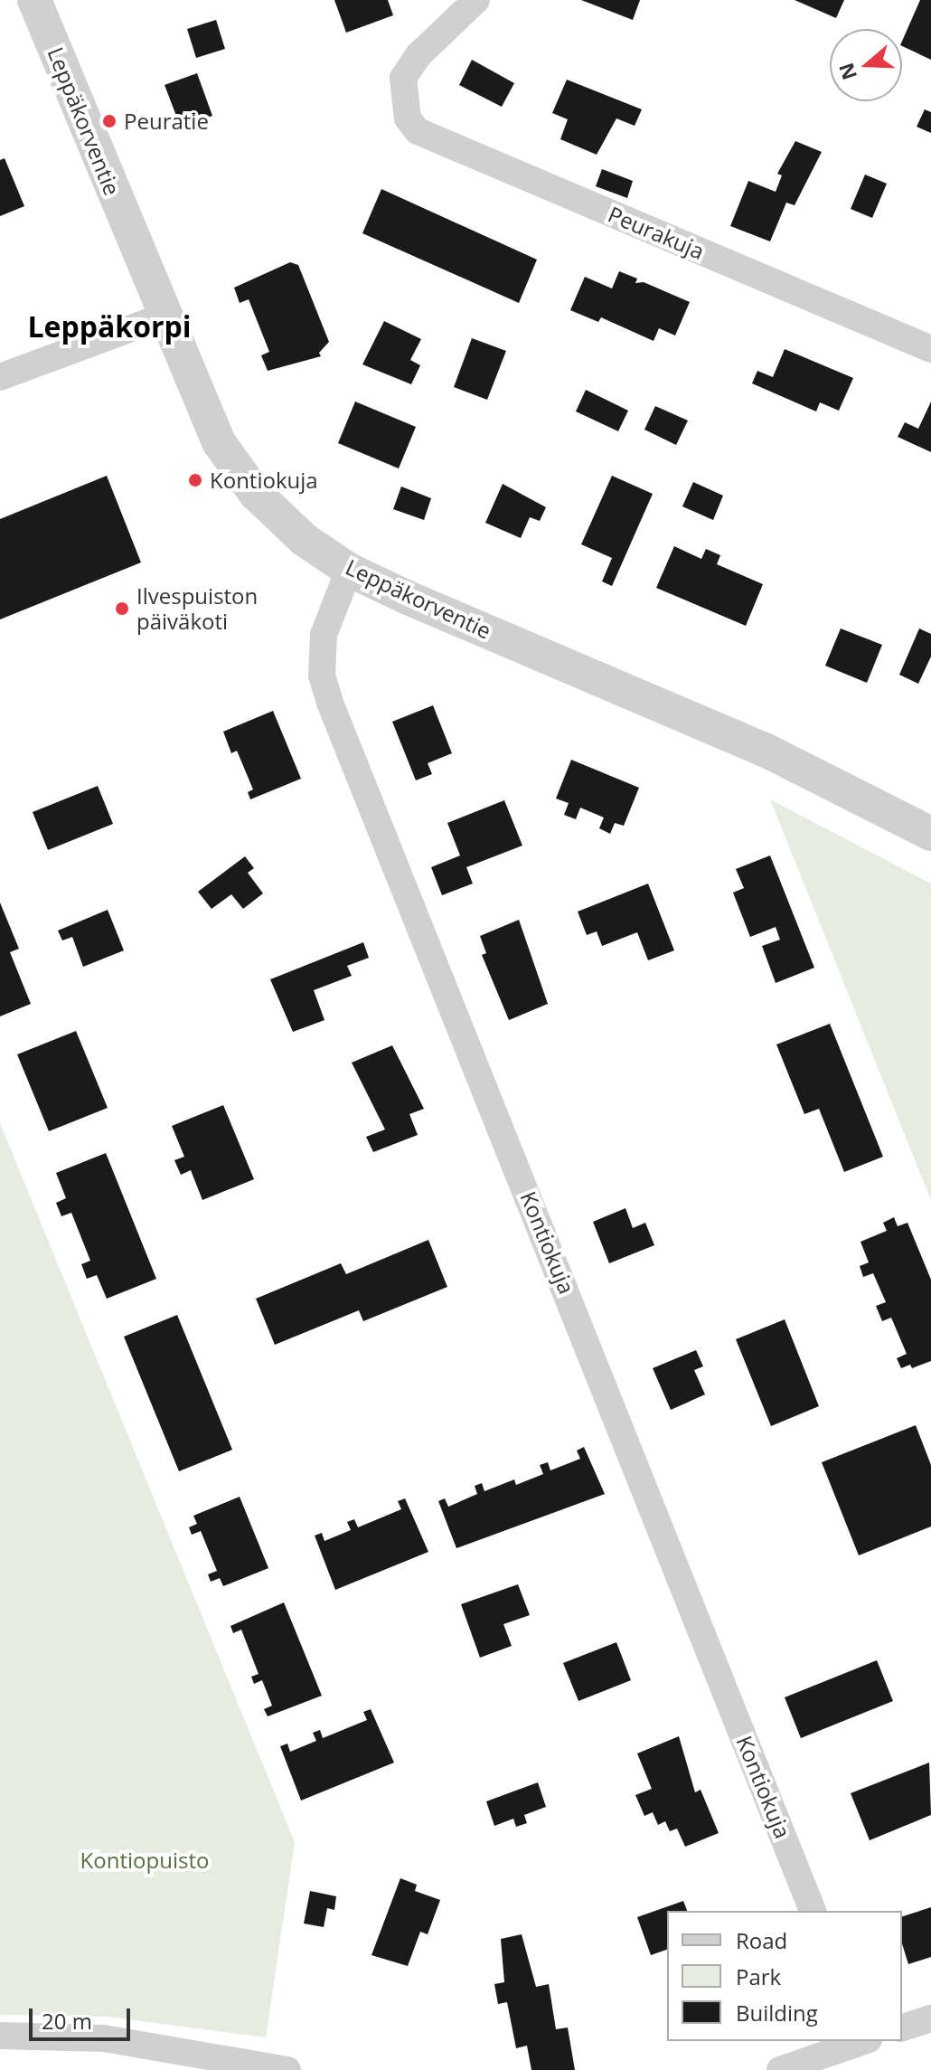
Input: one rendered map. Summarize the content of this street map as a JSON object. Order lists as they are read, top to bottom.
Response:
{
  "streets": {
    "street": ["Leppäkorventie", "Peurakuja", "Kontiokuja"]
  },
  "crossings": [
    ["Leppäkorventie", "Kontiokuja"]
  ],
  "districts": ["Leppäkorpi"],
  "parks": ["Kontiopuisto"],
  "places": ["Peuratie", "Kontiokuja", "Ilvespuiston päiväkoti"],
  "legend": ["Road", "Park", "Building"],
  "scale_bar": "20 m",
  "north": "left"
}
